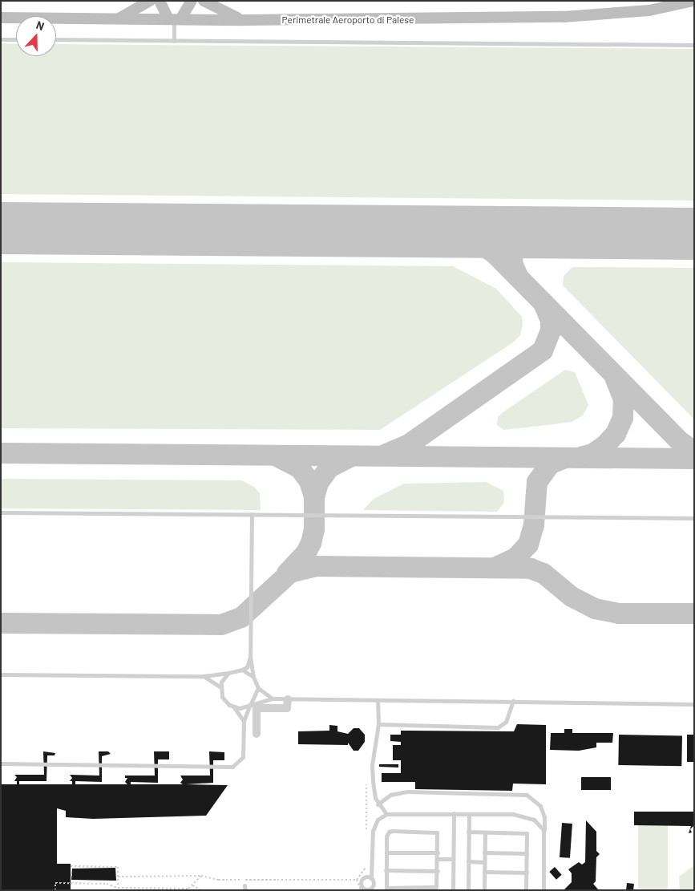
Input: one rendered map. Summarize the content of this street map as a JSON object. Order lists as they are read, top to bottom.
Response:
{
  "streets": {
    "street": ["Perimetrale Aeroporto di Palese"]
  },
  "north": "top"
}
